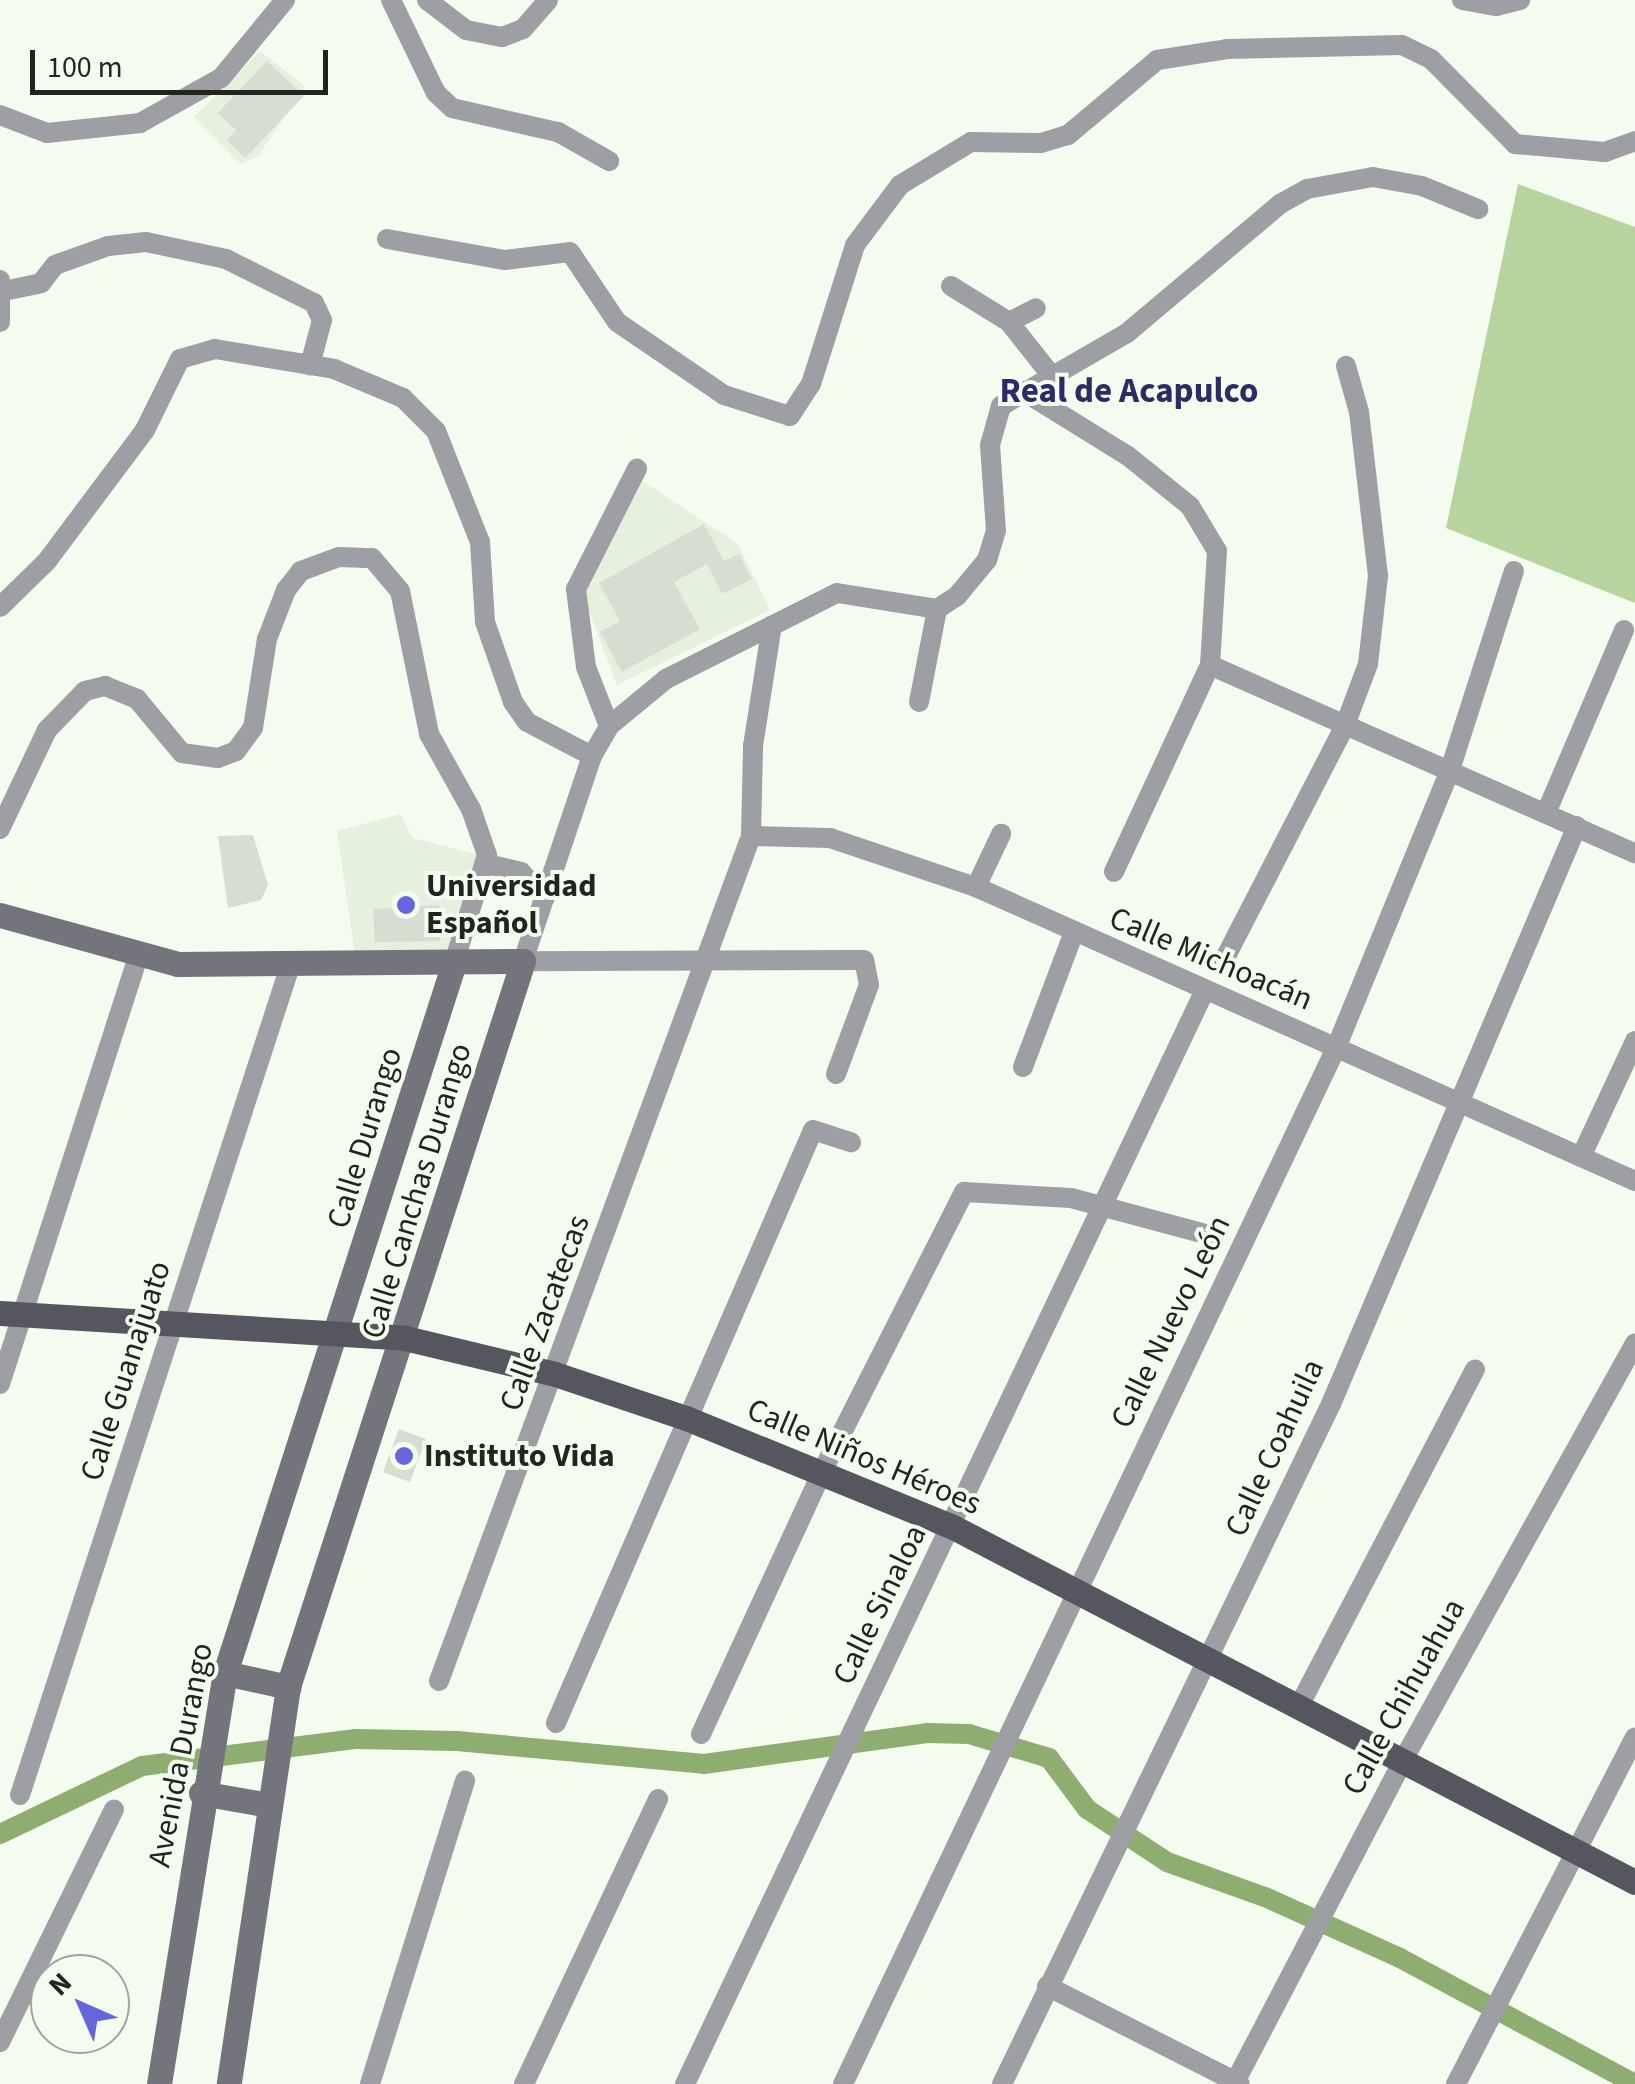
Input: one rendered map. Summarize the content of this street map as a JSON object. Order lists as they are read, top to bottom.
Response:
{
  "streets": {
    "main road": [
      "Calle Durango",
      "Calle Canchas Durango",
      "Calle Niños Héroes",
      "Avenida Durango"
    ],
    "street": [
      "Calle Michoacán",
      "Calle Zacatecas",
      "Calle Nuevo León",
      "Calle Guanajuato",
      "Calle Coahuila",
      "Calle Sinaloa",
      "Calle Chihuahua"
    ]
  },
  "crossings": [
    ["Calle Michoacán", "Calle Zacatecas"],
    ["Calle Michoacán", "Calle Nuevo León"],
    ["Calle Michoacán", "Calle Coahuila"],
    ["Calle Michoacán", "Calle Sinaloa"],
    ["Calle Durango", "Calle Niños Héroes"],
    ["Calle Durango", "Avenida Durango"],
    ["Calle Canchas Durango", "Calle Niños Héroes"],
    ["Calle Zacatecas", "Calle Niños Héroes"],
    ["Calle Nuevo León", "Calle Niños Héroes"],
    ["Calle Guanajuato", "Calle Niños Héroes"],
    ["Calle Coahuila", "Calle Niños Héroes"],
    ["Calle Niños Héroes", "Calle Sinaloa"],
    ["Calle Niños Héroes", "Calle Chihuahua"],
    ["Calle Niños Héroes", "Avenida Durango"]
  ],
  "districts": ["Real de Acapulco"],
  "places": ["Universidad Español", "Instituto Vida"],
  "scale_bar": "100 m",
  "north": "top left"
}
